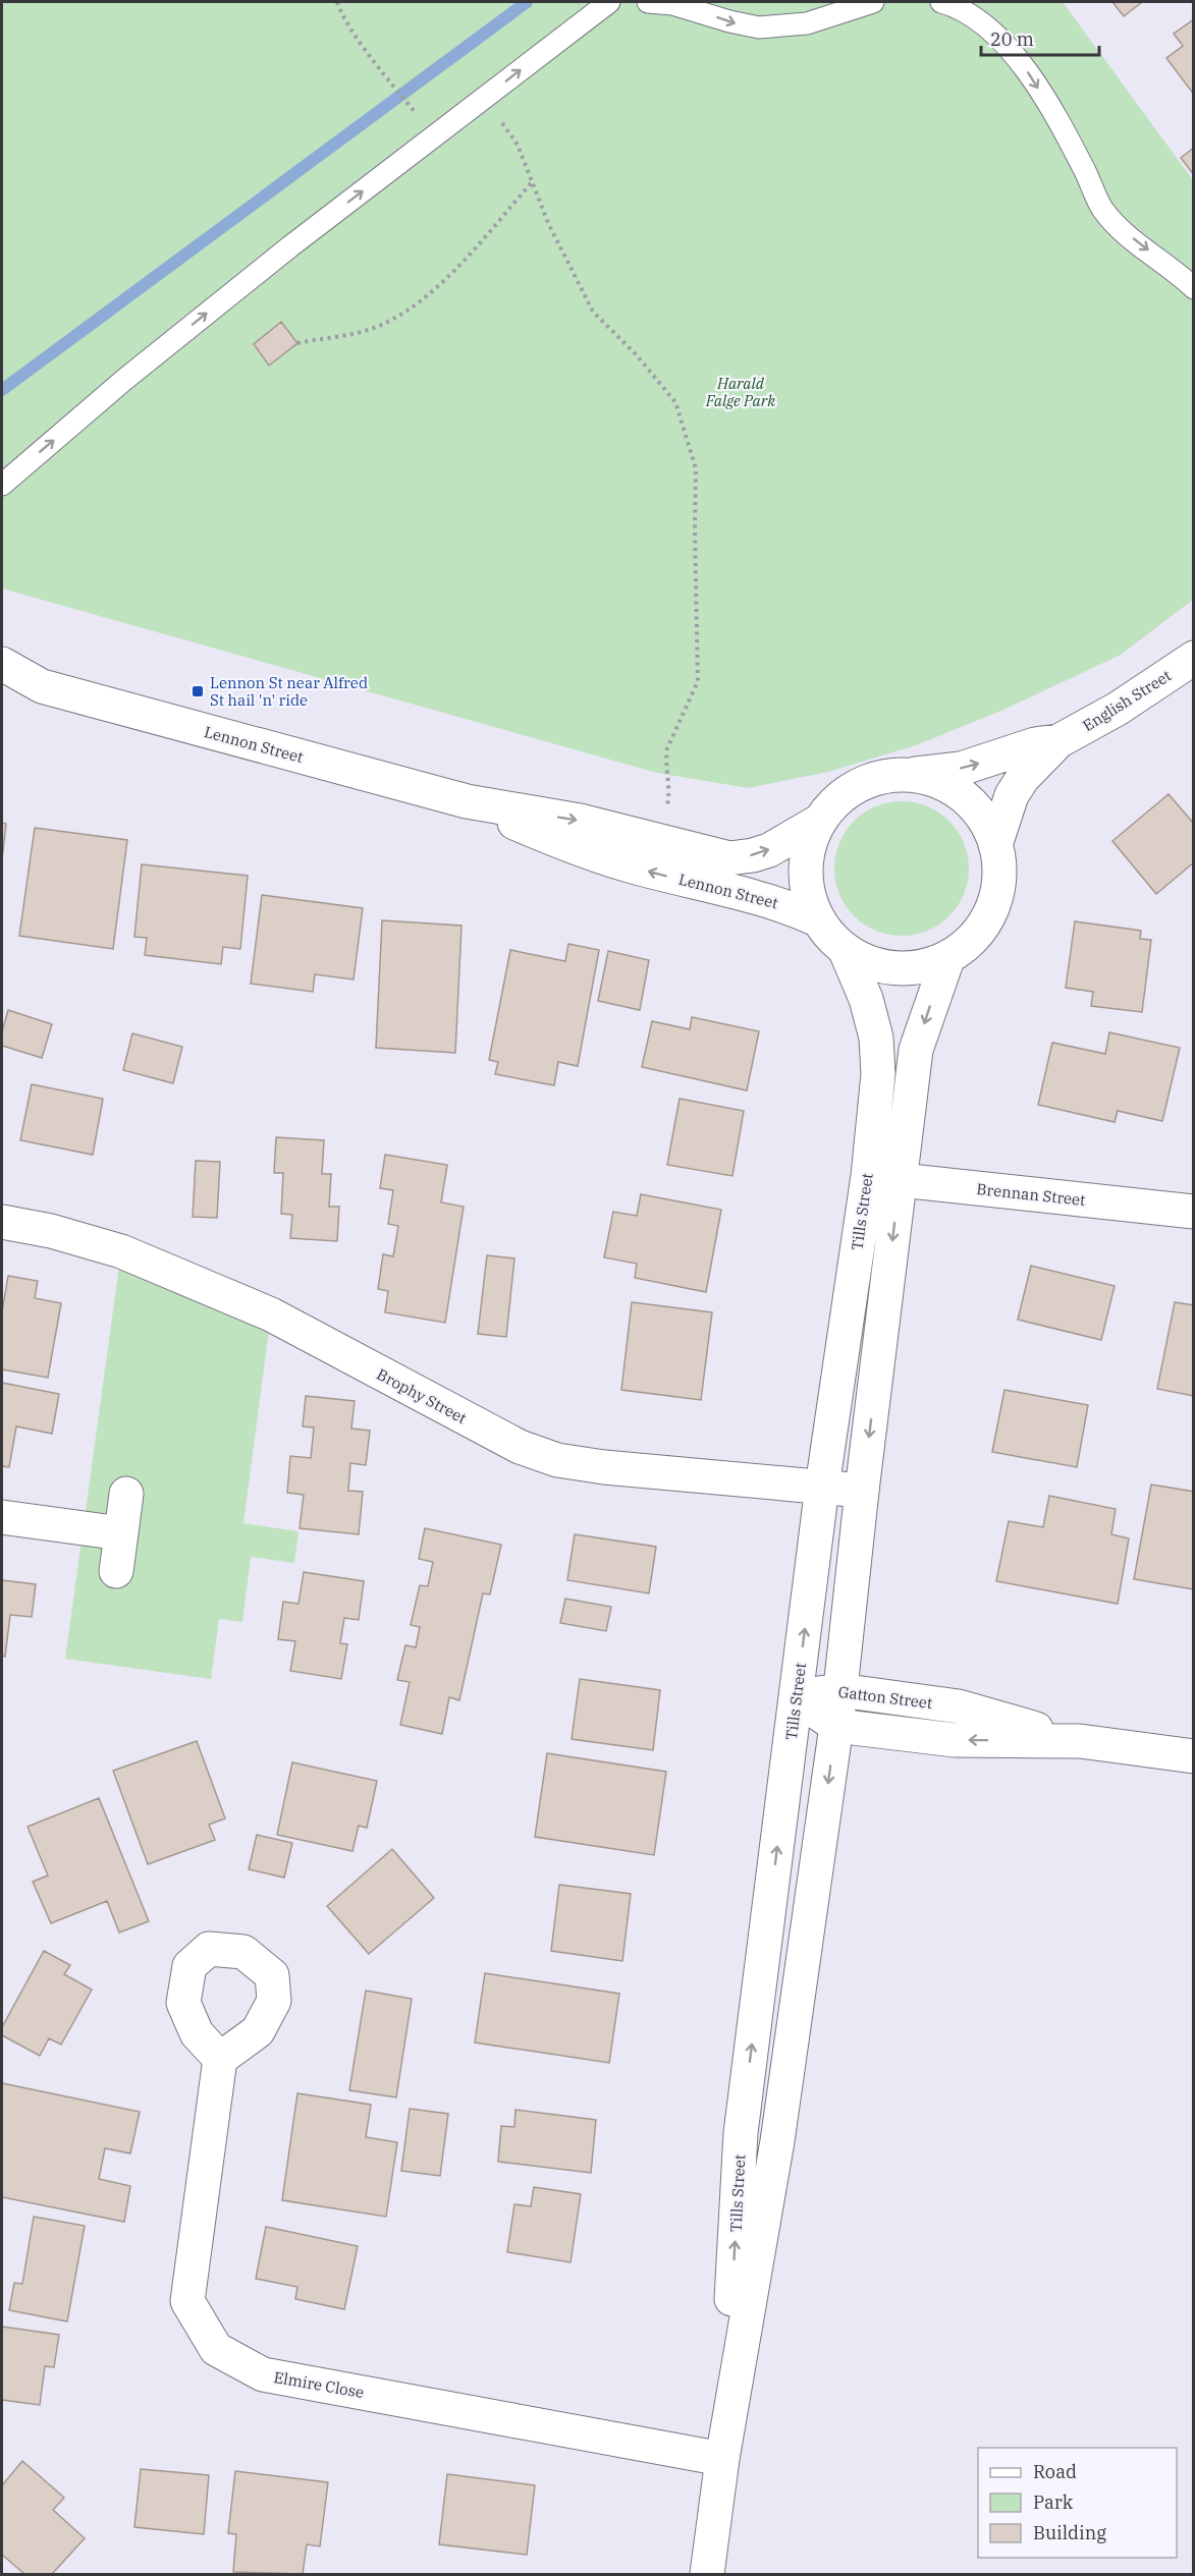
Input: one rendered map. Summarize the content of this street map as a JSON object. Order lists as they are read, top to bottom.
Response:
{
  "streets": {
    "street": [
      "English Street",
      "Lennon Street",
      "Brennan Street",
      "Tills Street",
      "Brophy Street",
      "Gatton Street",
      "Elmire Close"
    ]
  },
  "crossings": [
    ["English Street", "Lennon Street"],
    ["English Street", "Tills Street"],
    ["Lennon Street", "Tills Street"],
    ["Brennan Street", "Tills Street"],
    ["Tills Street", "Brophy Street"],
    ["Tills Street", "Gatton Street"],
    ["Tills Street", "Elmire Close"]
  ],
  "parks": ["Harald Falge Park"],
  "places": {
    "transit": ["Lennon St near Alfred St hail 'n' ride"]
  },
  "legend": ["Road", "Park", "Building"],
  "scale_bar": "20 m"
}
